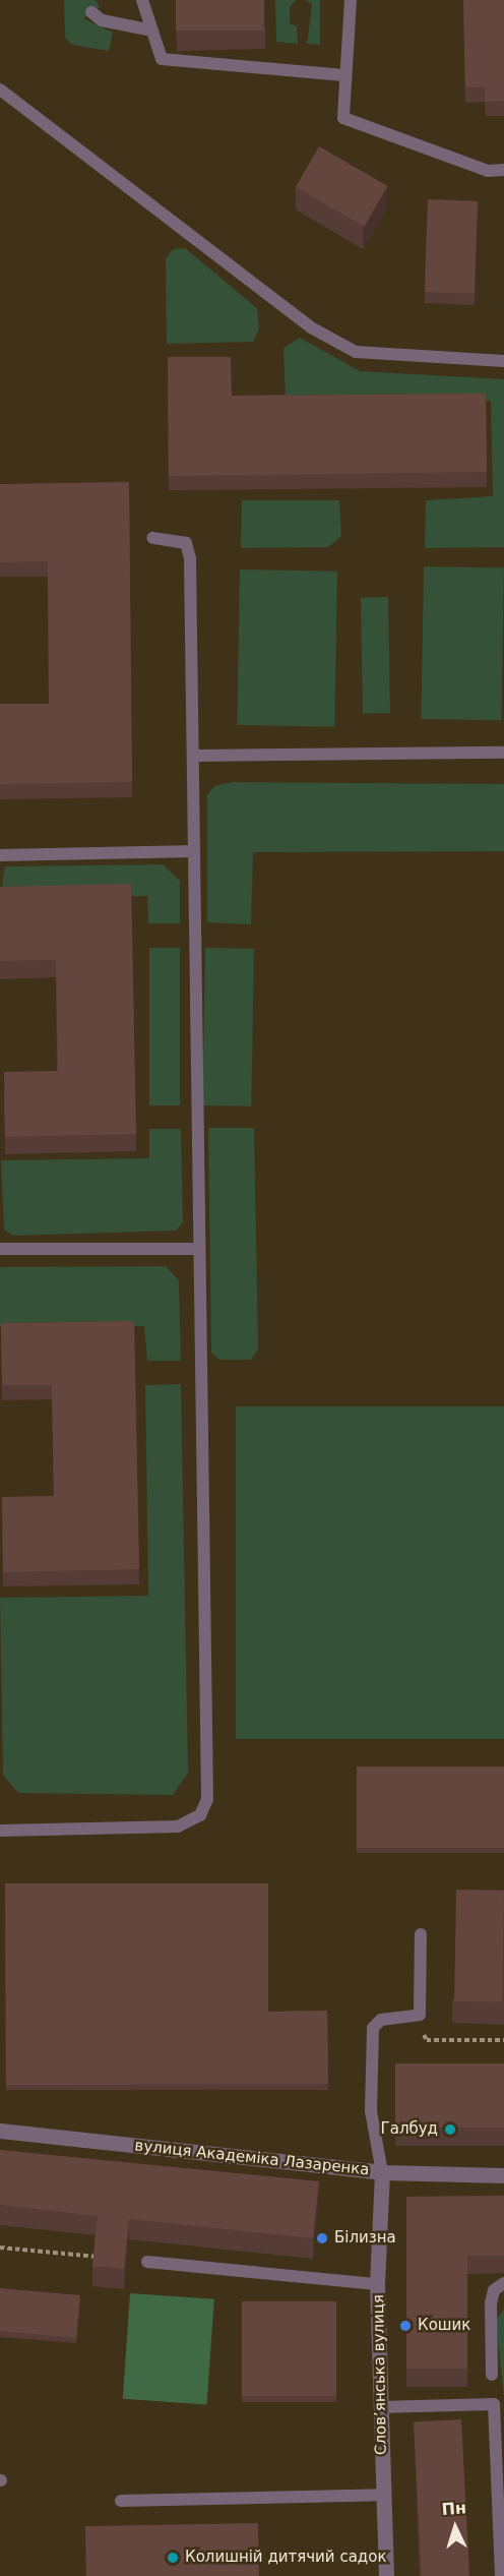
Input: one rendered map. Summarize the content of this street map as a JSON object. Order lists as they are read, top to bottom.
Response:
{
  "streets": {
    "street": ["вулиця Академіка Лазаренка", "Словʼянська вулиця"]
  },
  "crossings": [
    ["вулиця Академіка Лазаренка", "Словʼянська вулиця"]
  ],
  "places": [
    "Галбуд",
    "Білизна",
    "Кошик",
    "Колишній дитячий садок"
  ],
  "north": "top"
}
